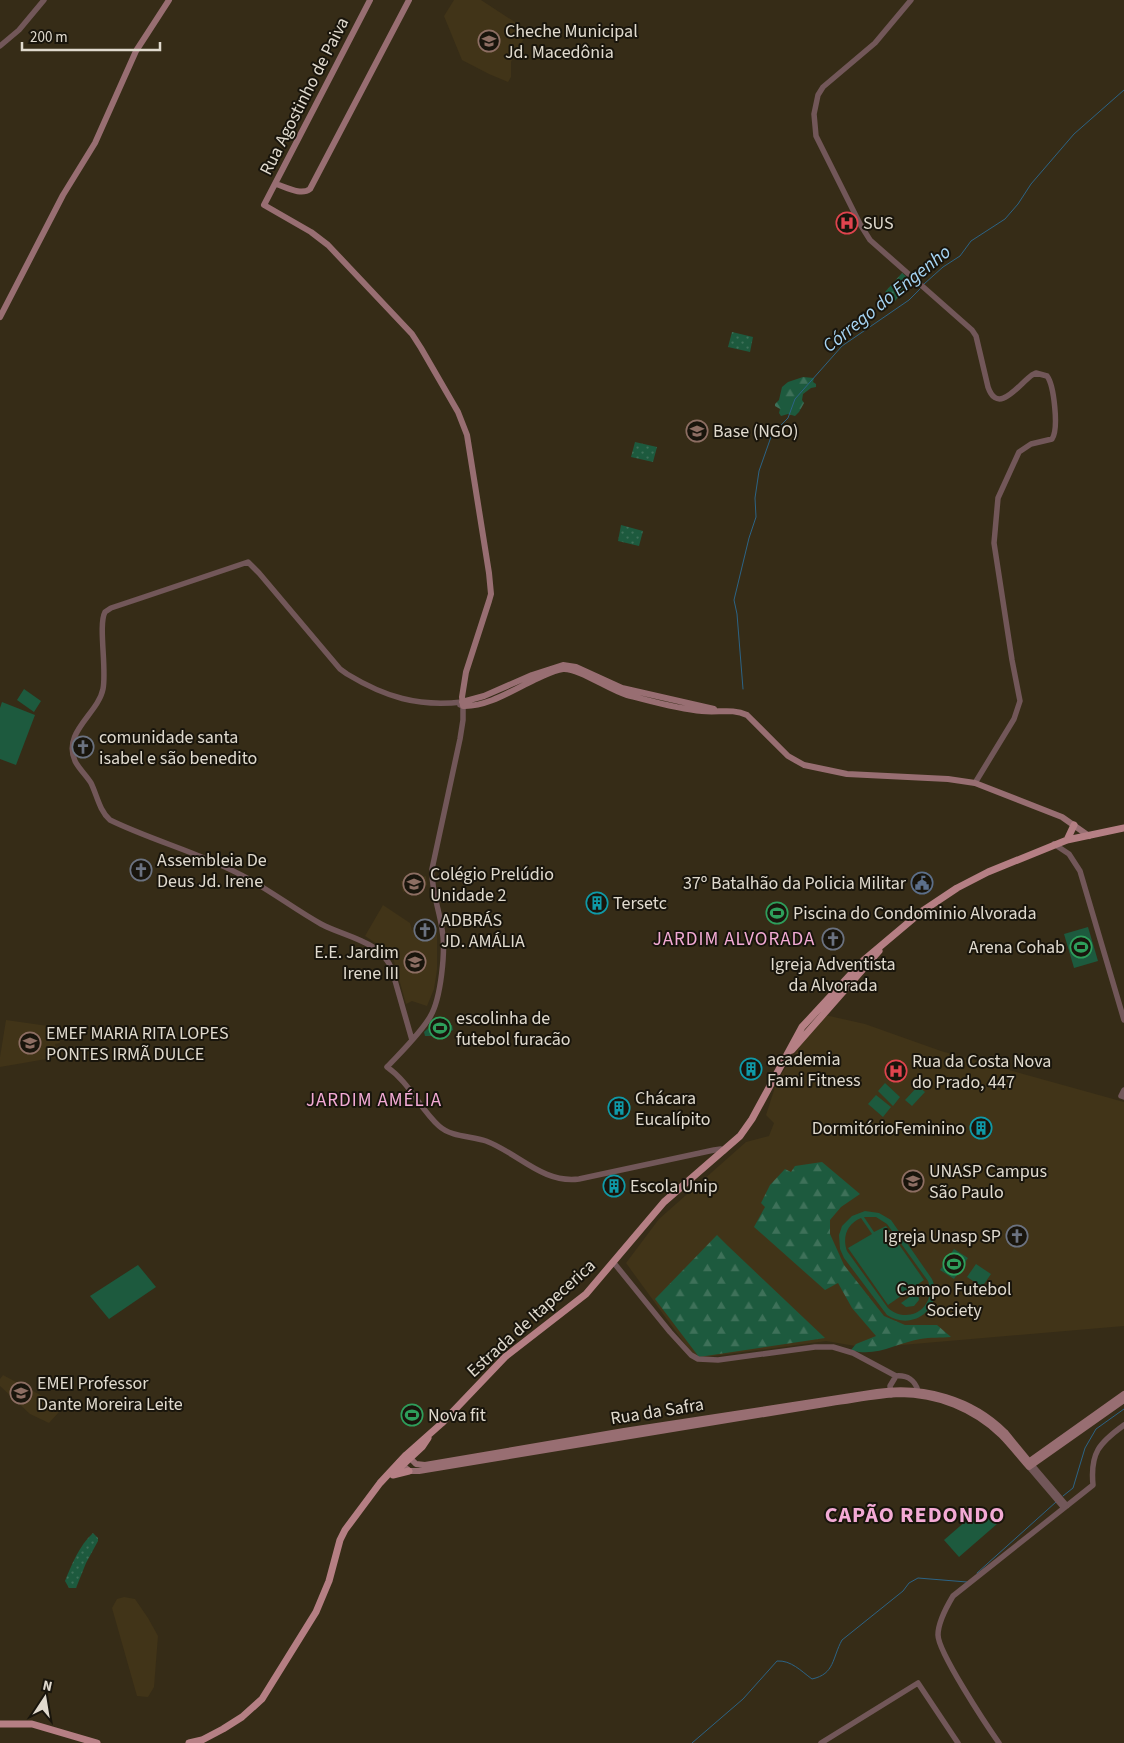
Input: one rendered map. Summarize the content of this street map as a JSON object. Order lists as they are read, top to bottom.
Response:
{
  "streets": {
    "main road": ["Rua Agostinho de Paiva", "Estrada de Itapecerica", "Rua da Safra"]
  },
  "crossings": [
    ["Estrada de Itapecerica", "Rua da Safra"]
  ],
  "districts": ["JARDIM ALVORADA", "JARDIM AMÉLIA", "CAPÃO REDONDO"],
  "water": ["Córrego do Engenho"],
  "places": {
    "school or university": [
      "Cheche Municipal Jd. Macedônia",
      "Base (NGO)",
      "Colégio Prelúdio Unidade 2",
      "E.E. Jardim Irene III",
      "EMEF MARIA RITA LOPES PONTES IRMÃ DULCE",
      "UNASP Campus São Paulo",
      "EMEI Professor Dante Moreira Leite"
    ],
    "hospital": ["SUS", "Rua da Costa Nova do Prado, 447"],
    "church": [
      "comunidade santa isabel e são benedito",
      "Assembleia De Deus Jd. Irene",
      "ADBRÁS JD. AMÁLIA",
      "Igreja Adventista da Alvorada",
      "Igreja Unasp SP"
    ],
    "public building": ["37º Batalhão da Policia Militar"],
    "building": [
      "Tersetc",
      "academia Fami Fitness",
      "Chácara Eucalípito",
      "DormitórioFeminino",
      "Escola Unip"
    ],
    "sports": [
      "Piscina do Condominio Alvorada",
      "Arena Cohab",
      "escolinha de futebol furacão",
      "Campo Futebol Society",
      "Nova fit"
    ]
  },
  "scale_bar": "200 m",
  "north": "top"
}
